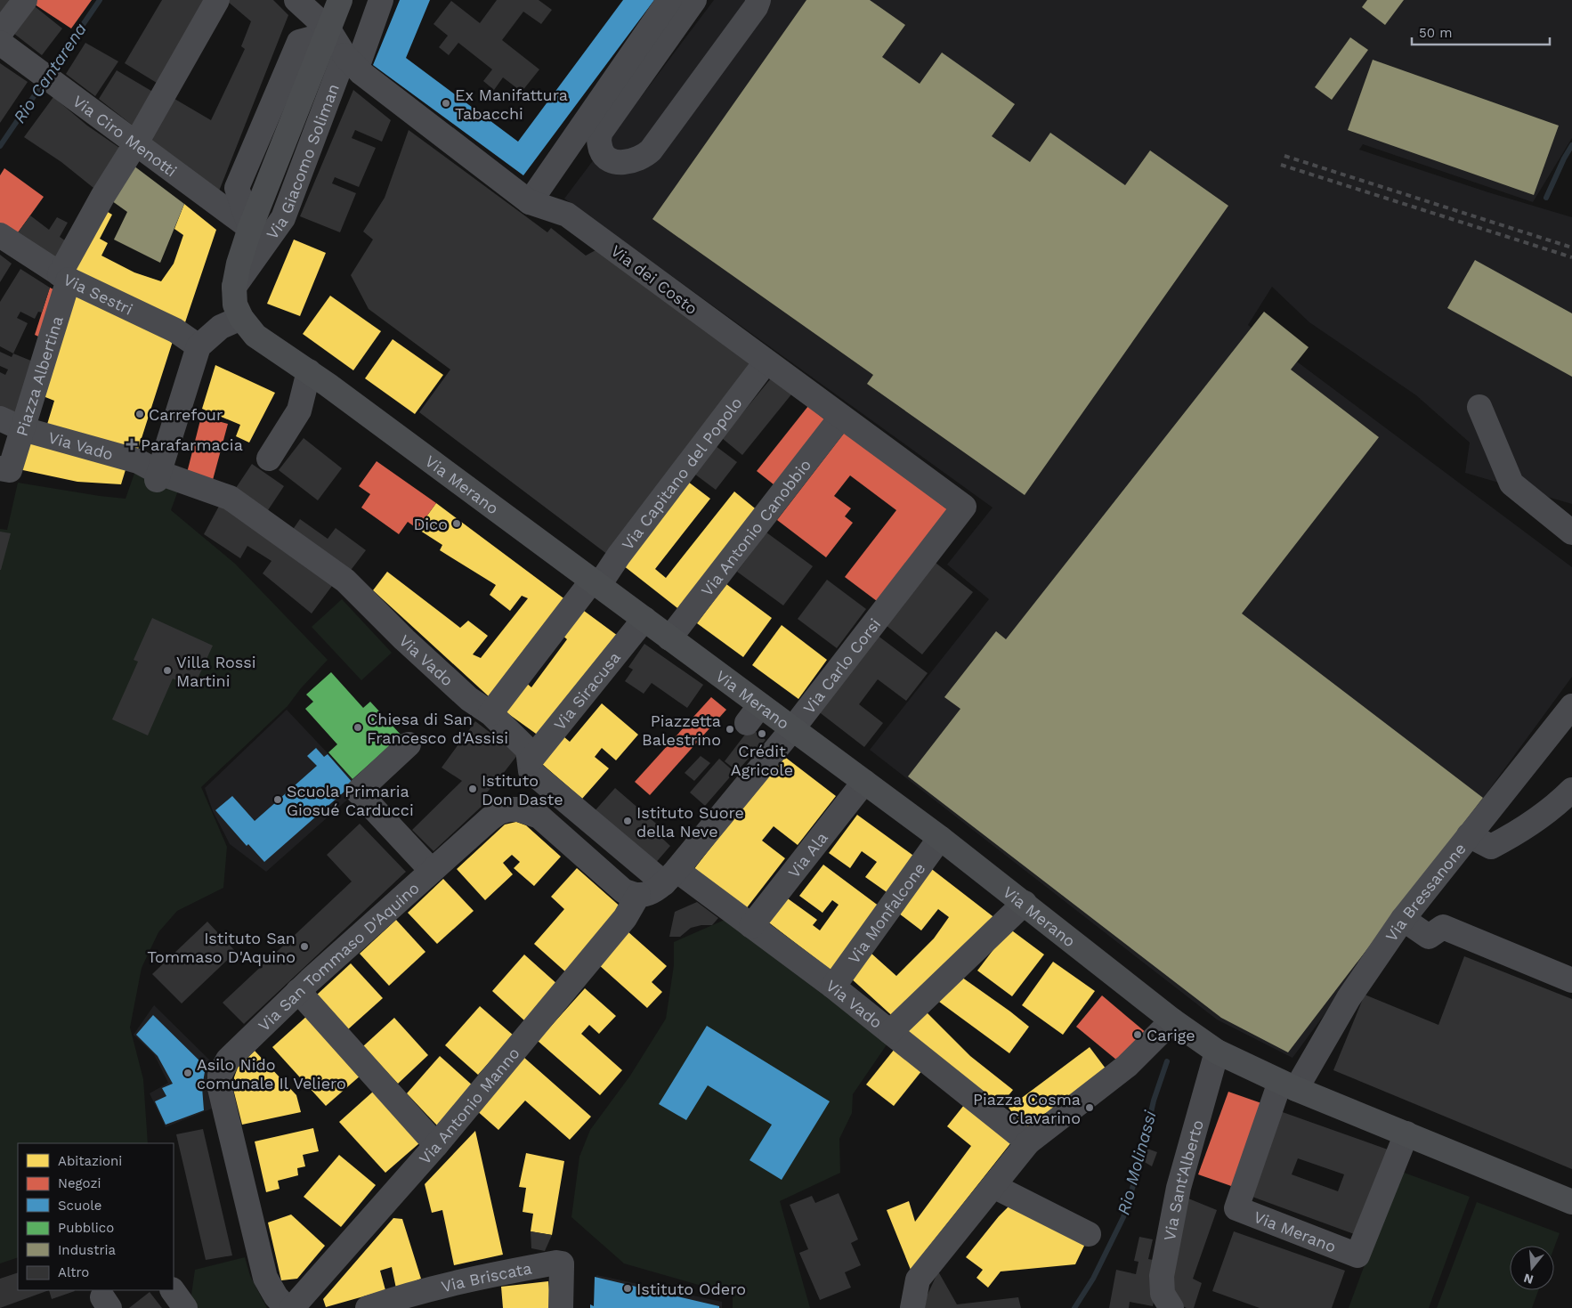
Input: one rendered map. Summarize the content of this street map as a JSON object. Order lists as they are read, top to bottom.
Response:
{
  "streets": {
    "main road": ["Via Giacomo Soliman", "Via Merano"],
    "street": [
      "Via Ciro Menotti",
      "Via dei Costo",
      "Via Sestri",
      "Piazza Albertina",
      "Via Vado",
      "Via Capitano del Popolo",
      "Via Antonio Canobbio",
      "Via Carlo Corsi",
      "Via Siracusa",
      "Via Ala",
      "Via Bressanone",
      "Via Monfalcone",
      "Via San Tommaso D'Aquino",
      "Via Antonio Manno",
      "Via Sant'Alberto",
      "Via Briscata"
    ]
  },
  "crossings": [
    ["Via Ciro Menotti", "Via Giacomo Soliman"],
    ["Via Ciro Menotti", "Piazza Albertina"],
    ["Via Giacomo Soliman", "Via dei Costo"],
    ["Via Giacomo Soliman", "Via Merano"],
    ["Via dei Costo", "Via Capitano del Popolo"],
    ["Via dei Costo", "Via Antonio Canobbio"],
    ["Via dei Costo", "Via Carlo Corsi"],
    ["Via Sestri", "Piazza Albertina"],
    ["Piazza Albertina", "Via Vado"],
    ["Via Vado", "Via Capitano del Popolo"],
    ["Via Vado", "Via Carlo Corsi"],
    ["Via Vado", "Via Siracusa"],
    ["Via Vado", "Via Ala"],
    ["Via Vado", "Via Monfalcone"],
    ["Via Capitano del Popolo", "Via Merano"],
    ["Via Merano", "Via Antonio Canobbio"],
    ["Via Merano", "Via Carlo Corsi"],
    ["Via Merano", "Via Siracusa"],
    ["Via Merano", "Via Ala"],
    ["Via Merano", "Via Bressanone"],
    ["Via Merano", "Via Monfalcone"],
    ["Via Merano", "Via Sant'Alberto"],
    ["Via San Tommaso D'Aquino", "Via Antonio Manno"]
  ],
  "water": ["Rio Cantarena", "Rio Molinassi"],
  "places": {
    "other": [
      "Ex Manifattura Tabacchi",
      "Carrefour",
      "Dico",
      "Villa Rossi Martini",
      "Chiesa di San Francesco d'Assisi",
      "Piazzetta Balestrino",
      "Crédit Agricole",
      "Istituto Don Daste",
      "Scuola Primaria Giosué Carducci",
      "Istituto Suore della Neve",
      "Istituto San Tommaso D'Aquino",
      "Carige",
      "Asilo Nido comunale Il Veliero",
      "Piazza Cosma Clavarino",
      "Istituto Odero"
    ],
    "health": ["Parafarmacia"]
  },
  "legend": [
    "Abitazioni",
    "Negozi",
    "Scuole",
    "Pubblico",
    "Industria",
    "Altro"
  ],
  "scale_bar": "50 m",
  "north": "bottom"
}
